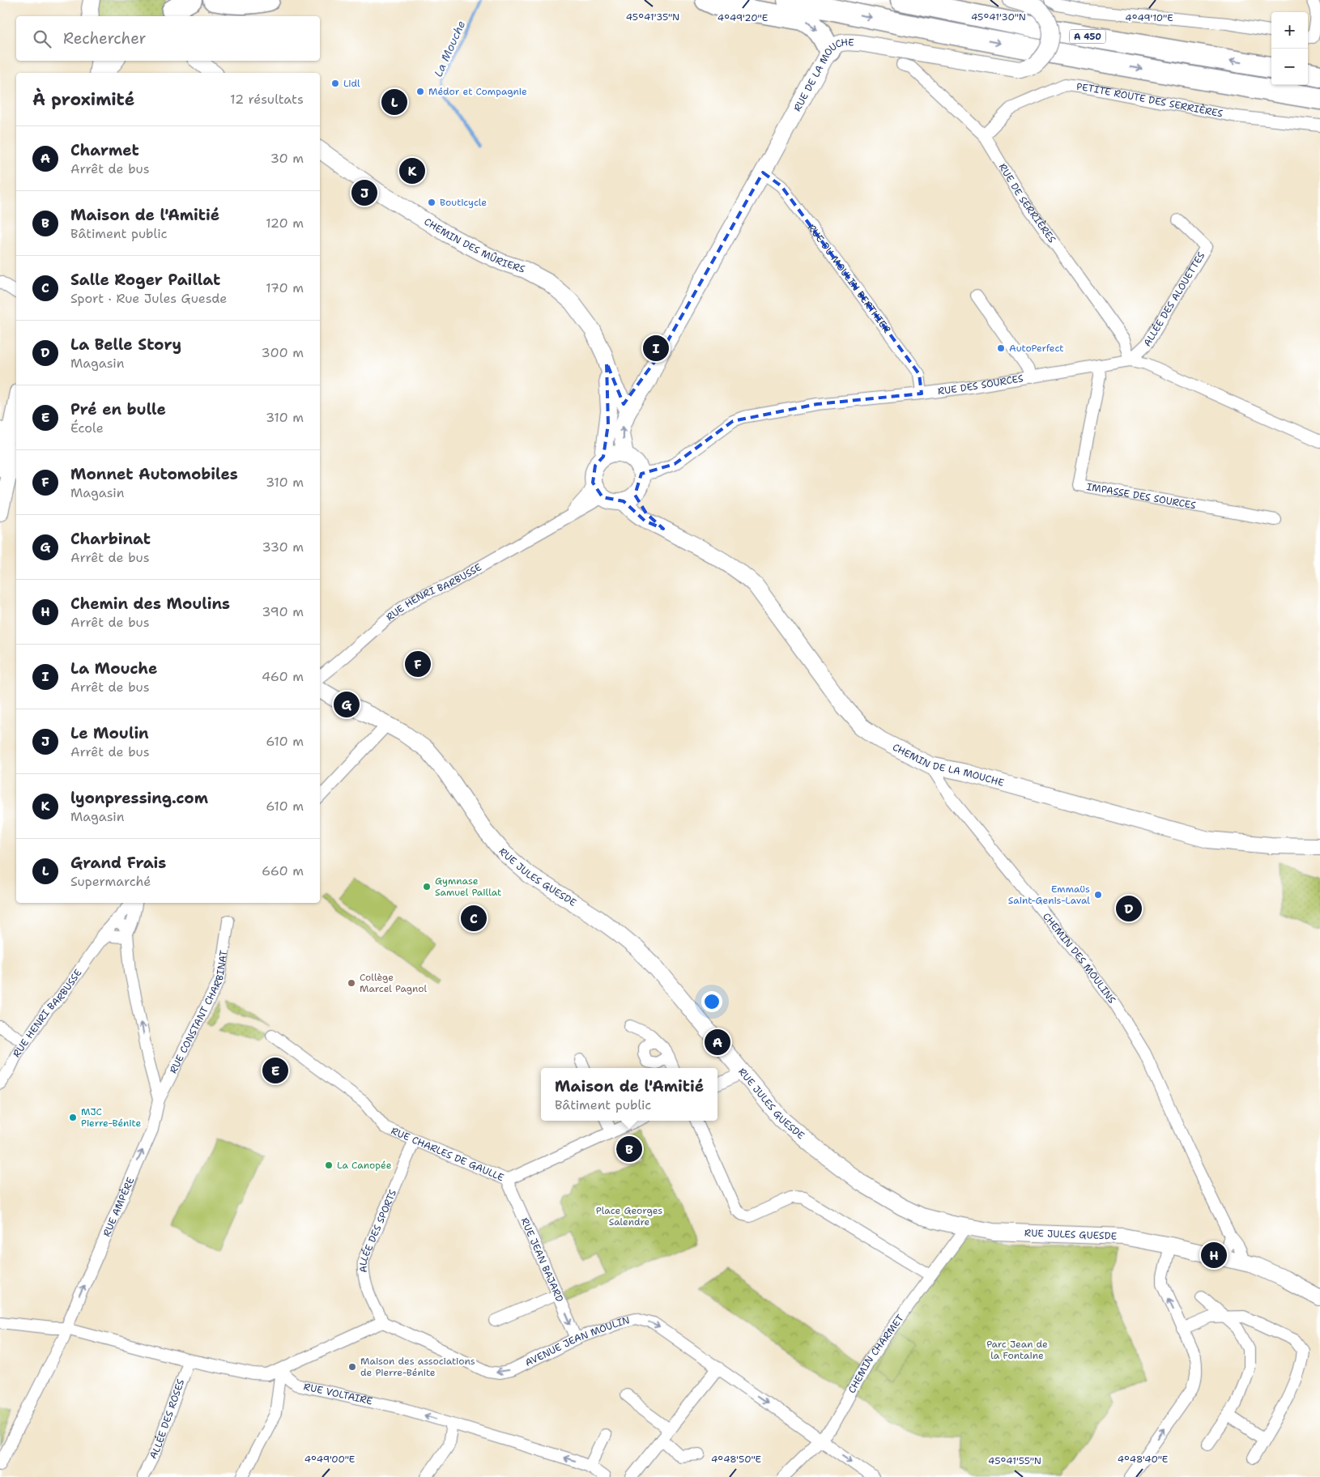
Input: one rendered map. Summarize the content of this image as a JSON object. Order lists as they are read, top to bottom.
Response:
{
  "streets": {
    "highway": ["A 450"],
    "street": [
      "RUE DE LA MOUCHE",
      "PETITE ROUTE DES SERRIÈRES",
      "RUE DE SERRIÈRES",
      "CHEMIN DES MÛRIERS",
      "RUE DU MOULIN BERTHIER",
      "ALLÉE DES ALOUETTES",
      "RUE DES SOURCES",
      "IMPASSE DES SOURCES",
      "RUE HENRI BARBUSSE",
      "CHEMIN DE LA MOUCHE",
      "RUE JULES GUESDE",
      "CHEMIN DES MOULINS",
      "RUE CONSTANT CHARBINAT",
      "RUE CHARLES DE GAULLE",
      "RUE AMPÈRE",
      "ALLÉE DES SPORTS",
      "RUE JEAN BAJARD",
      "AVENUE JEAN MOULIN",
      "CHEMIN CHARMET",
      "RUE VOLTAIRE",
      "ALLÉE DES ROSES"
    ]
  },
  "crossings": [
    ["RUE DE LA MOUCHE", "CHEMIN DES MÛRIERS"],
    ["RUE DE LA MOUCHE", "RUE DU MOULIN BERTHIER"],
    ["RUE DE LA MOUCHE", "RUE DES SOURCES"],
    ["RUE DE LA MOUCHE", "RUE HENRI BARBUSSE"],
    ["RUE DE LA MOUCHE", "CHEMIN DE LA MOUCHE"],
    ["PETITE ROUTE DES SERRIÈRES", "RUE DE SERRIÈRES"],
    ["RUE DE SERRIÈRES", "ALLÉE DES ALOUETTES"],
    ["RUE DE SERRIÈRES", "RUE DES SOURCES"],
    ["CHEMIN DES MÛRIERS", "RUE DES SOURCES"],
    ["CHEMIN DES MÛRIERS", "RUE HENRI BARBUSSE"],
    ["CHEMIN DES MÛRIERS", "CHEMIN DE LA MOUCHE"],
    ["RUE DU MOULIN BERTHIER", "RUE DES SOURCES"],
    ["ALLÉE DES ALOUETTES", "RUE DES SOURCES"],
    ["RUE DES SOURCES", "IMPASSE DES SOURCES"],
    ["RUE DES SOURCES", "RUE HENRI BARBUSSE"],
    ["RUE DES SOURCES", "CHEMIN DE LA MOUCHE"],
    ["RUE HENRI BARBUSSE", "CHEMIN DE LA MOUCHE"],
    ["RUE HENRI BARBUSSE", "RUE AMPÈRE"],
    ["CHEMIN DE LA MOUCHE", "CHEMIN DES MOULINS"],
    ["RUE JULES GUESDE", "CHEMIN DES MOULINS"],
    ["RUE JULES GUESDE", "CHEMIN CHARMET"],
    ["RUE CONSTANT CHARBINAT", "RUE AMPÈRE"],
    ["RUE CHARLES DE GAULLE", "ALLÉE DES SPORTS"],
    ["RUE CHARLES DE GAULLE", "RUE JEAN BAJARD"],
    ["ALLÉE DES SPORTS", "AVENUE JEAN MOULIN"],
    ["RUE JEAN BAJARD", "AVENUE JEAN MOULIN"],
    ["AVENUE JEAN MOULIN", "CHEMIN CHARMET"]
  ],
  "one_way": ["RUE AMPÈRE", "RUE VOLTAIRE"],
  "water": ["La Mouche"],
  "parks": ["Place Georges Salendre", "Parc Jean de la Fontaine"],
  "places": [
    "Lidl",
    "Médor et Compagnie",
    "Bouticycle",
    "AutoPerfect",
    "Gymnase Samuel Paillat",
    "Emmaüs Saint-Genis-Laval",
    "Collège Marcel Pagnol",
    "MJC Pierre-Bénite",
    "La Canopée",
    "Maison des associations de Pierre-Bénite"
  ],
  "page": {
    "map_buttons": ["+", "−"],
    "search": "Rechercher",
    "heading": ["À proximité", "12 résultats"],
    "pins": [
      "L",
      "K",
      "J",
      "I",
      "F",
      "G",
      "D",
      "C",
      "A",
      "E",
      "B",
      "H"
    ],
    "list": [
      {
        "mark": "A",
        "name": "Charmet",
        "note": "Arrêt de bus",
        "value": "30 m"
      },
      {
        "mark": "B",
        "name": "Maison de l'Amitié",
        "note": "Bâtiment public",
        "value": "120 m"
      },
      {
        "mark": "C",
        "name": "Salle Roger Paillat",
        "note": "Sport · Rue Jules Guesde",
        "value": "170 m"
      },
      {
        "mark": "D",
        "name": "La Belle Story",
        "note": "Magasin",
        "value": "300 m"
      },
      {
        "mark": "E",
        "name": "Pré en bulle",
        "note": "École",
        "value": "310 m"
      },
      {
        "mark": "F",
        "name": "Monnet Automobiles",
        "note": "Magasin",
        "value": "310 m"
      },
      {
        "mark": "G",
        "name": "Charbinat",
        "note": "Arrêt de bus",
        "value": "330 m"
      },
      {
        "mark": "H",
        "name": "Chemin des Moulins",
        "note": "Arrêt de bus",
        "value": "390 m"
      },
      {
        "mark": "I",
        "name": "La Mouche",
        "note": "Arrêt de bus",
        "value": "460 m"
      },
      {
        "mark": "J",
        "name": "Le Moulin",
        "note": "Arrêt de bus",
        "value": "610 m"
      },
      {
        "mark": "K",
        "name": "lyonpressing.com",
        "note": "Magasin",
        "value": "610 m"
      },
      {
        "mark": "L",
        "name": "Grand Frais",
        "note": "Supermarché",
        "value": "660 m"
      }
    ],
    "popup": ["Maison de l'Amitié", "Bâtiment public"]
  },
  "coordinates": [
    "45°41'35\"N",
    "45°41'30\"N",
    "4°49'20\"E",
    "4°49'10\"E",
    "4°49'00\"E",
    "4°48'50\"E",
    "4°48'40\"E",
    "45°41'55\"N"
  ]
}
